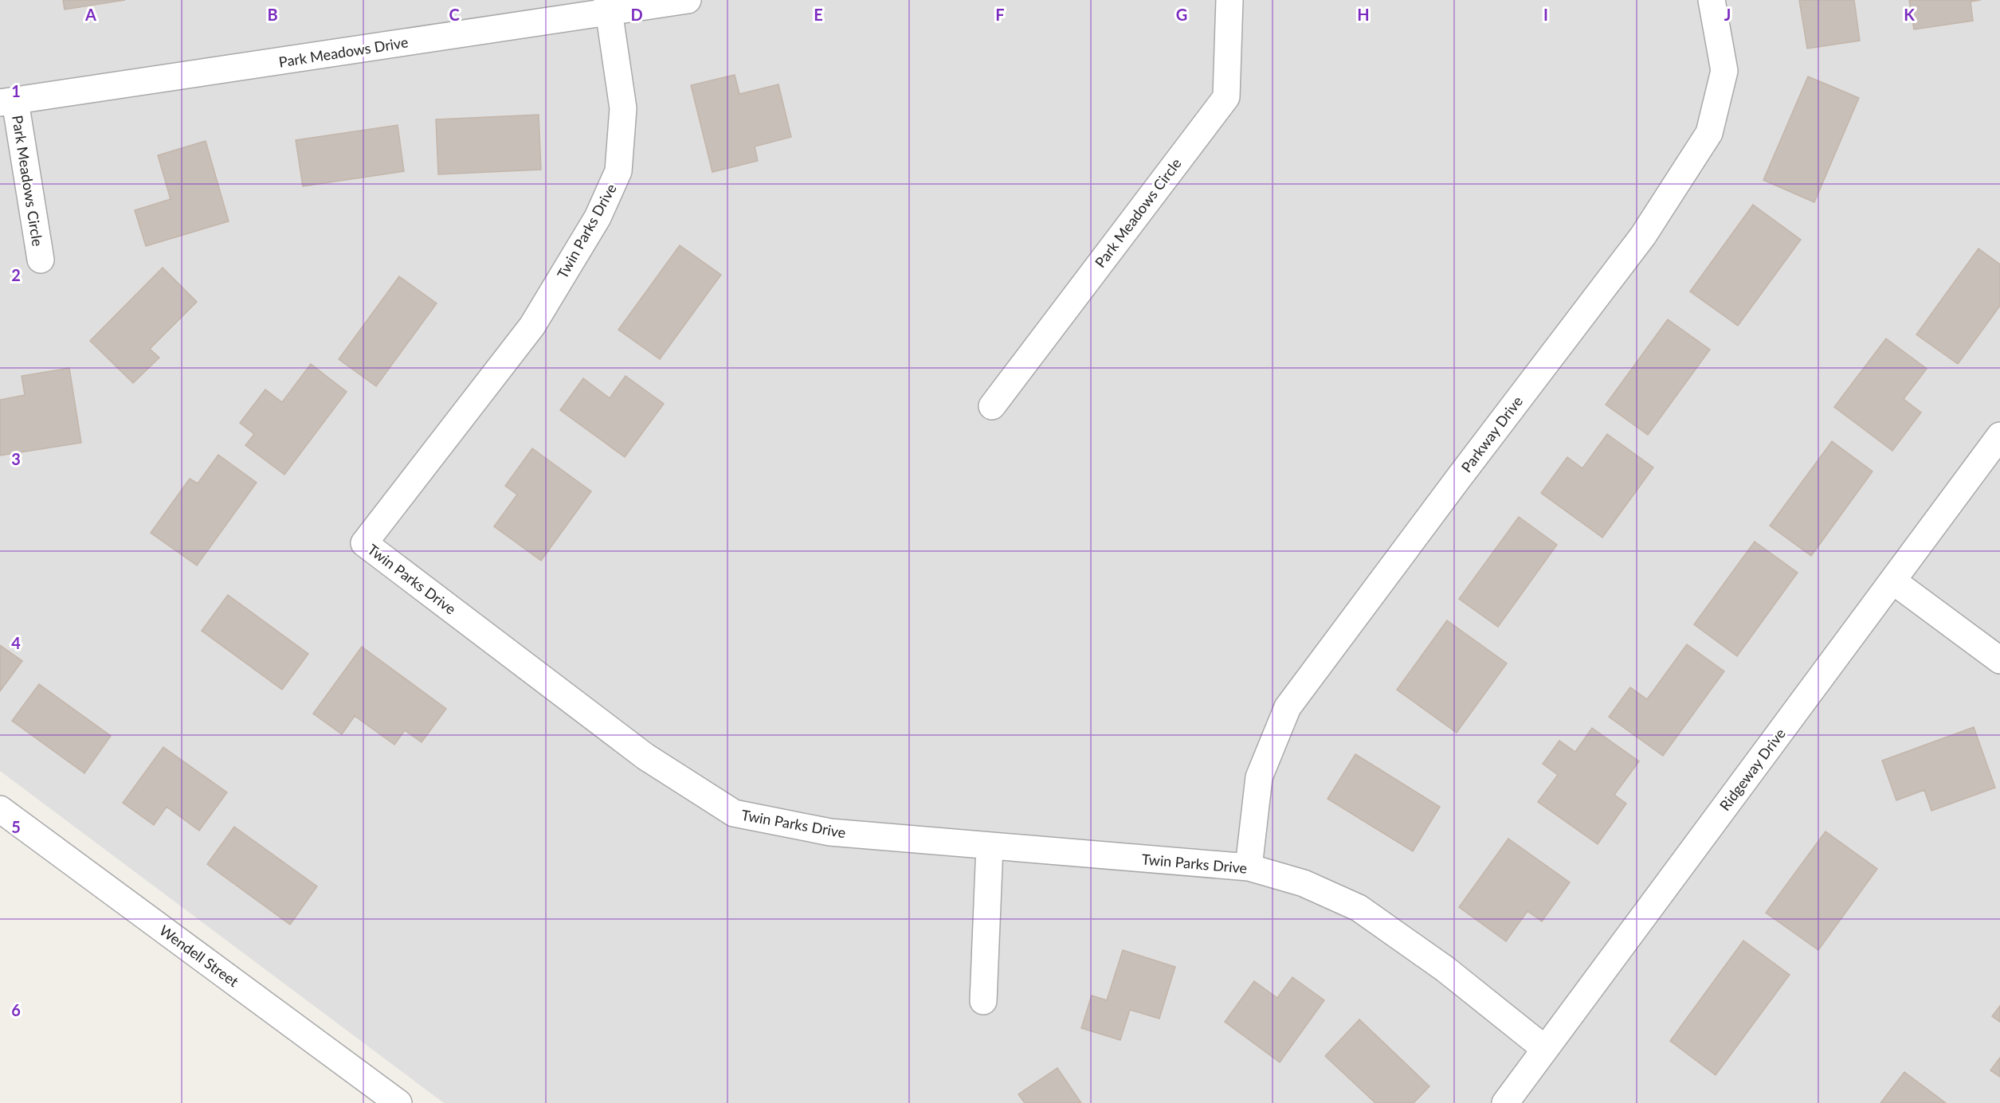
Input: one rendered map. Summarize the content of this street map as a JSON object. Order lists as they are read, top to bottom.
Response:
{
  "streets": {
    "street": [
      "Park Meadows Drive",
      "Park Meadows Circle",
      "Twin Parks Drive",
      "Parkway Drive",
      "Ridgeway Drive",
      "Wendell Street"
    ]
  },
  "crossings": [
    ["Park Meadows Drive", "Park Meadows Circle"],
    ["Park Meadows Drive", "Twin Parks Drive"],
    ["Twin Parks Drive", "Parkway Drive"],
    ["Twin Parks Drive", "Ridgeway Drive"]
  ],
  "grid": {
    "columns": [
      "A",
      "B",
      "C",
      "D",
      "E",
      "F",
      "G",
      "H",
      "I",
      "J",
      "K"
    ],
    "rows": [
      "1",
      "2",
      "3",
      "4",
      "5",
      "6"
    ]
  }
}
